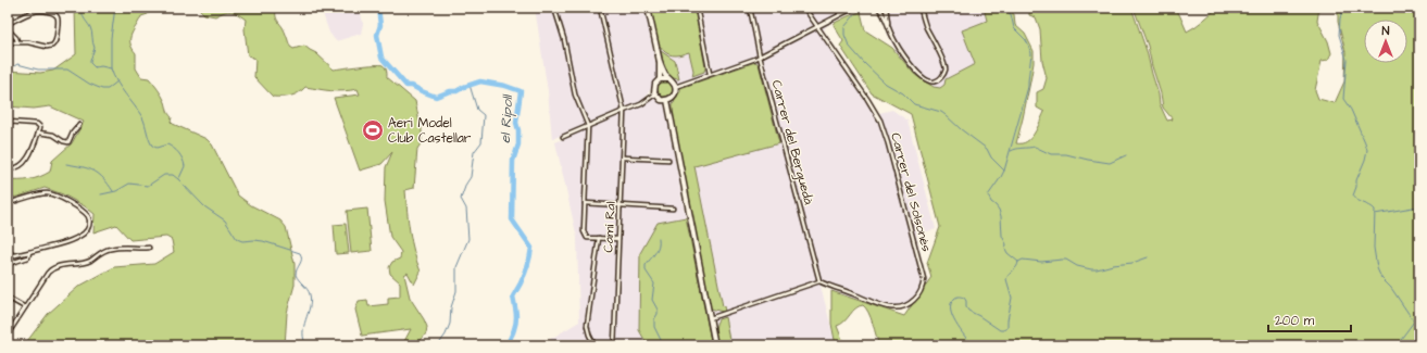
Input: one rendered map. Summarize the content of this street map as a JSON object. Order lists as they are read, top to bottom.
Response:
{
  "streets": {
    "street": ["Carrer del Berguedà", "Carrer del Solsonès", "Camí Ral"]
  },
  "crossings": [
    ["Carrer del Berguedà", "Carrer del Solsonès"]
  ],
  "water": ["el Ripoll"],
  "places": {
    "sports": ["Aeri Model Club Castellar"]
  },
  "scale_bar": "200 m",
  "north": "top"
}
